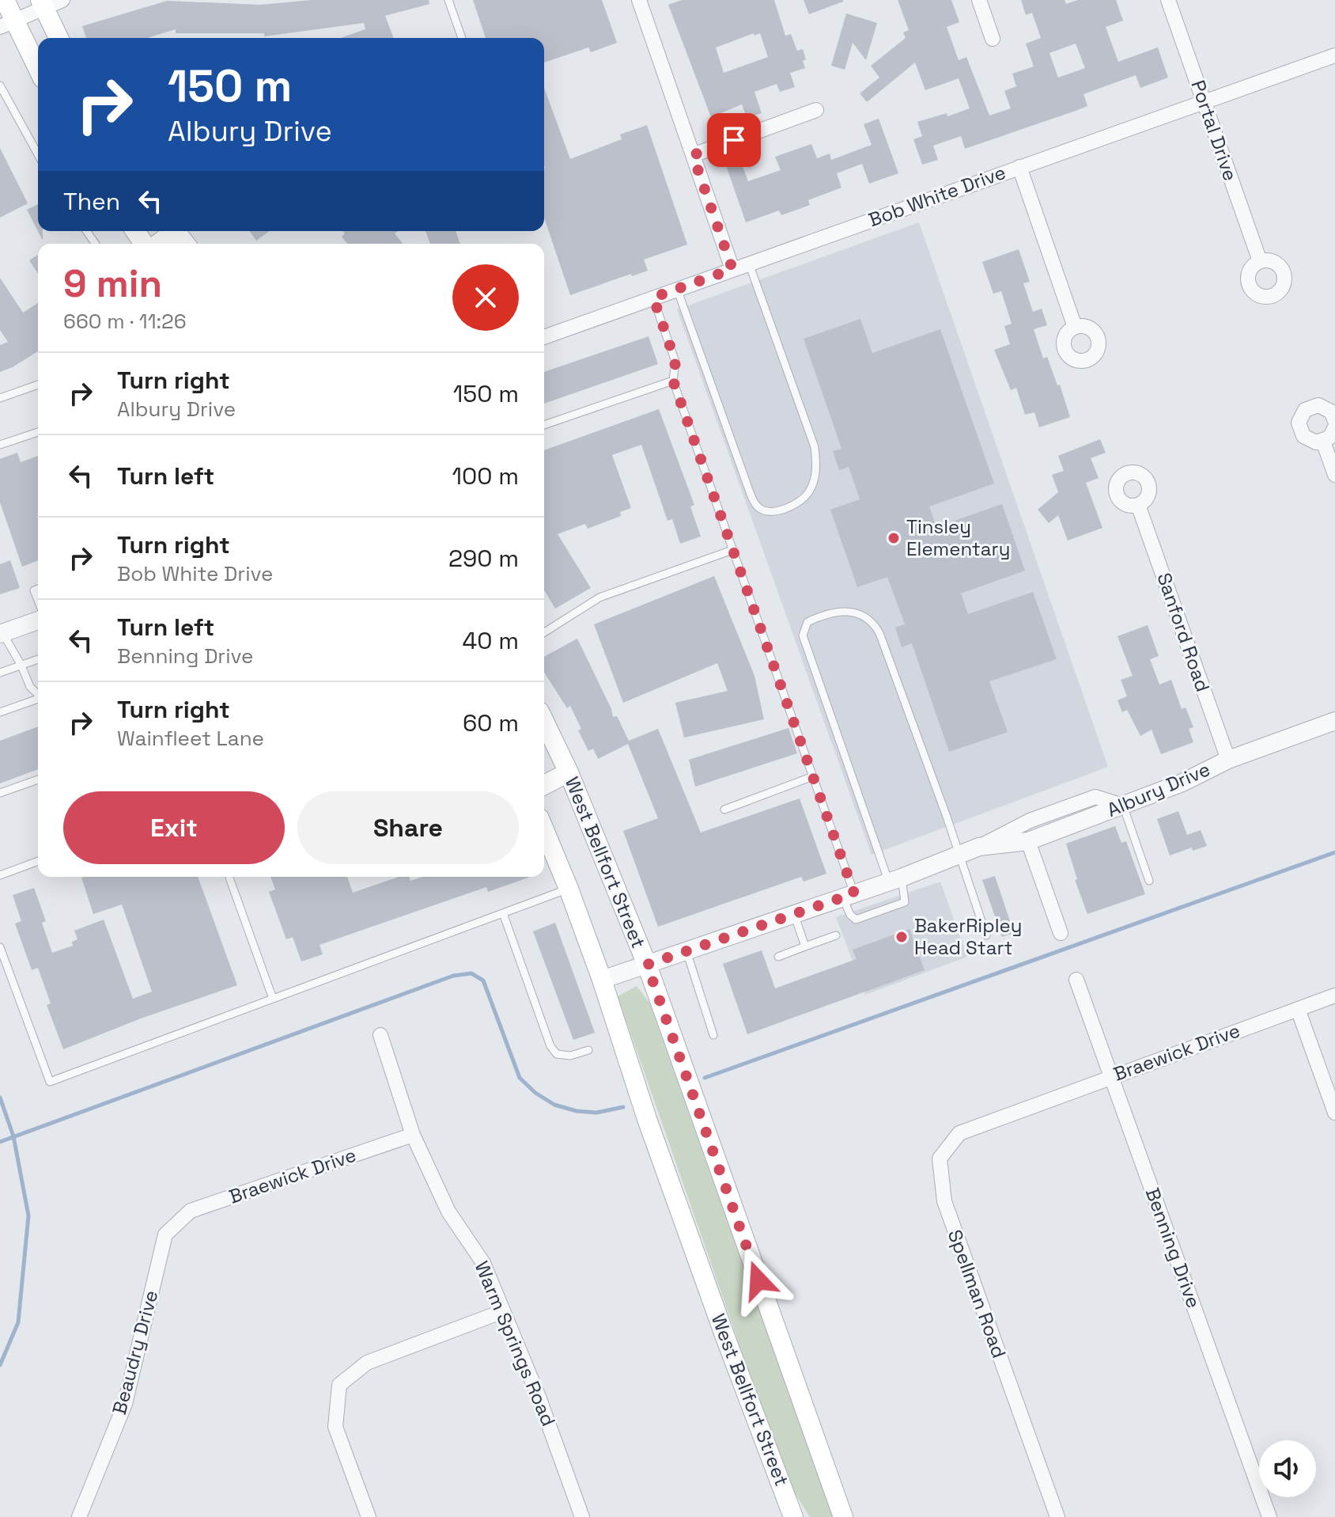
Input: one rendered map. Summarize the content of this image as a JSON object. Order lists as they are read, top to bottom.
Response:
{
  "streets": {
    "main road": ["West Bellfort Street"],
    "street": [
      "Portal Drive",
      "Bob White Drive",
      "Sanford Road",
      "Albury Drive",
      "Braewick Drive",
      "Benning Drive",
      "Spellman Road",
      "Warm Springs Road",
      "Beaudry Drive"
    ]
  },
  "crossings": [
    ["Portal Drive", "Bob White Drive"],
    ["Sanford Road", "Albury Drive"],
    ["Albury Drive", "West Bellfort Street"],
    ["Braewick Drive", "Benning Drive"],
    ["Braewick Drive", "Spellman Road"],
    ["Braewick Drive", "Warm Springs Road"],
    ["Braewick Drive", "Beaudry Drive"]
  ],
  "places": ["Tinsley Elementary", "BakerRipley Head Start"],
  "page": {
    "turn": ["150 m", "Albury Drive"],
    "then": "Then",
    "heading": ["9 min", "660 m · 11:26"],
    "list": [
      {
        "name": "Turn right",
        "note": "Albury Drive",
        "value": "150 m"
      },
      {
        "name": "Turn left",
        "value": "100 m"
      },
      {
        "name": "Turn right",
        "note": "Bob White Drive",
        "value": "290 m"
      },
      {
        "name": "Turn left",
        "note": "Benning Drive",
        "value": "40 m"
      },
      {
        "name": "Turn right",
        "note": "Wainfleet Lane",
        "value": "60 m"
      }
    ],
    "buttons": ["Exit", "Share"]
  }
}
